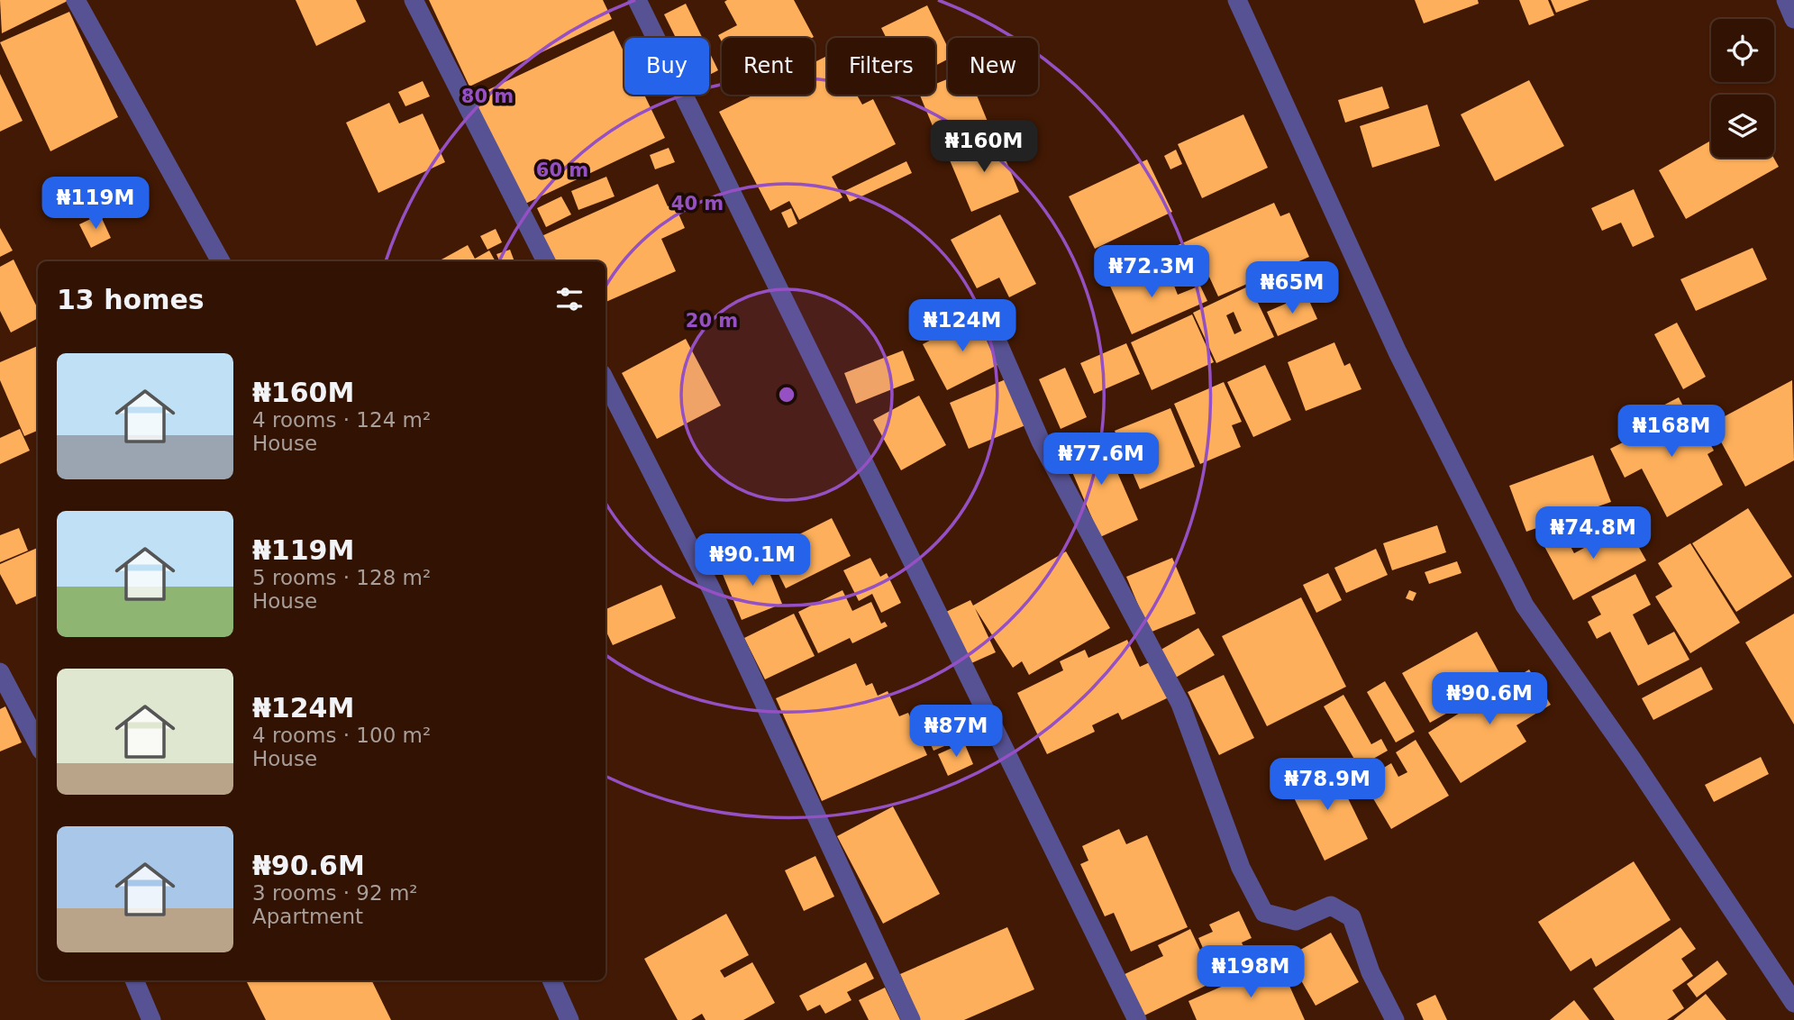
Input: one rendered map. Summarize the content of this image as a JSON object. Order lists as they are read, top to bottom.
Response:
{
  "page": {
    "chip": [
      "Buy",
      "Rent",
      "Filters",
      "New"
    ],
    "price": [
      "₦160M",
      "₦119M",
      "₦72.3M",
      "₦65M",
      "₦124M",
      "₦168M",
      "₦77.6M",
      "₦74.8M",
      "₦90.1M",
      "₦90.6M",
      "₦87M",
      "₦78.9M",
      "₦198M"
    ],
    "heading": "13 homes",
    "list": [
      {
        "name": "₦160M",
        "note": "4 rooms · 124 m² · House"
      },
      {
        "name": "₦119M",
        "note": "5 rooms · 128 m² · House"
      },
      {
        "name": "₦124M",
        "note": "4 rooms · 100 m² · House"
      },
      {
        "name": "₦90.6M",
        "note": "3 rooms · 92 m² · Apartment"
      }
    ]
  },
  "rings": [
    "80 m",
    "60 m",
    "40 m",
    "20 m"
  ]
}
